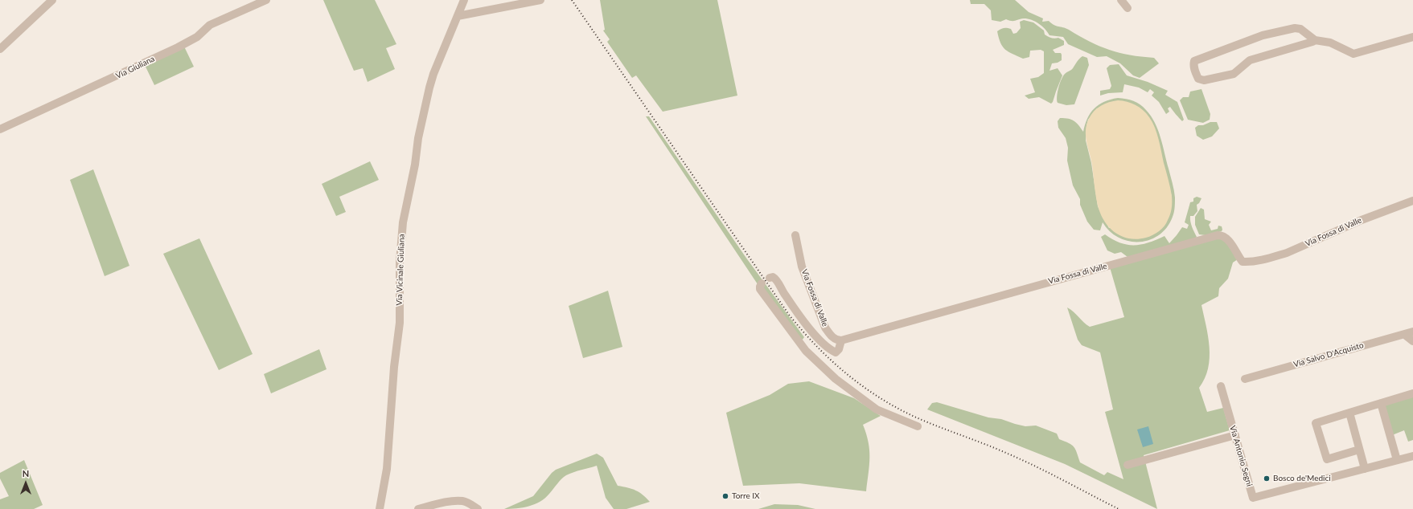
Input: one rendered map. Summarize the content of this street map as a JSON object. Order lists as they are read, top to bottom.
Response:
{
  "streets": {
    "street": [
      "Via Giuliana",
      "Via Fossa di Valle",
      "Via Vicinale Giuliana",
      "Via Salvo D'Acquisto",
      "Via Antonio Segni"
    ]
  },
  "places": ["Bosco de'Medici", "Torre IX"],
  "north": "top"
}
